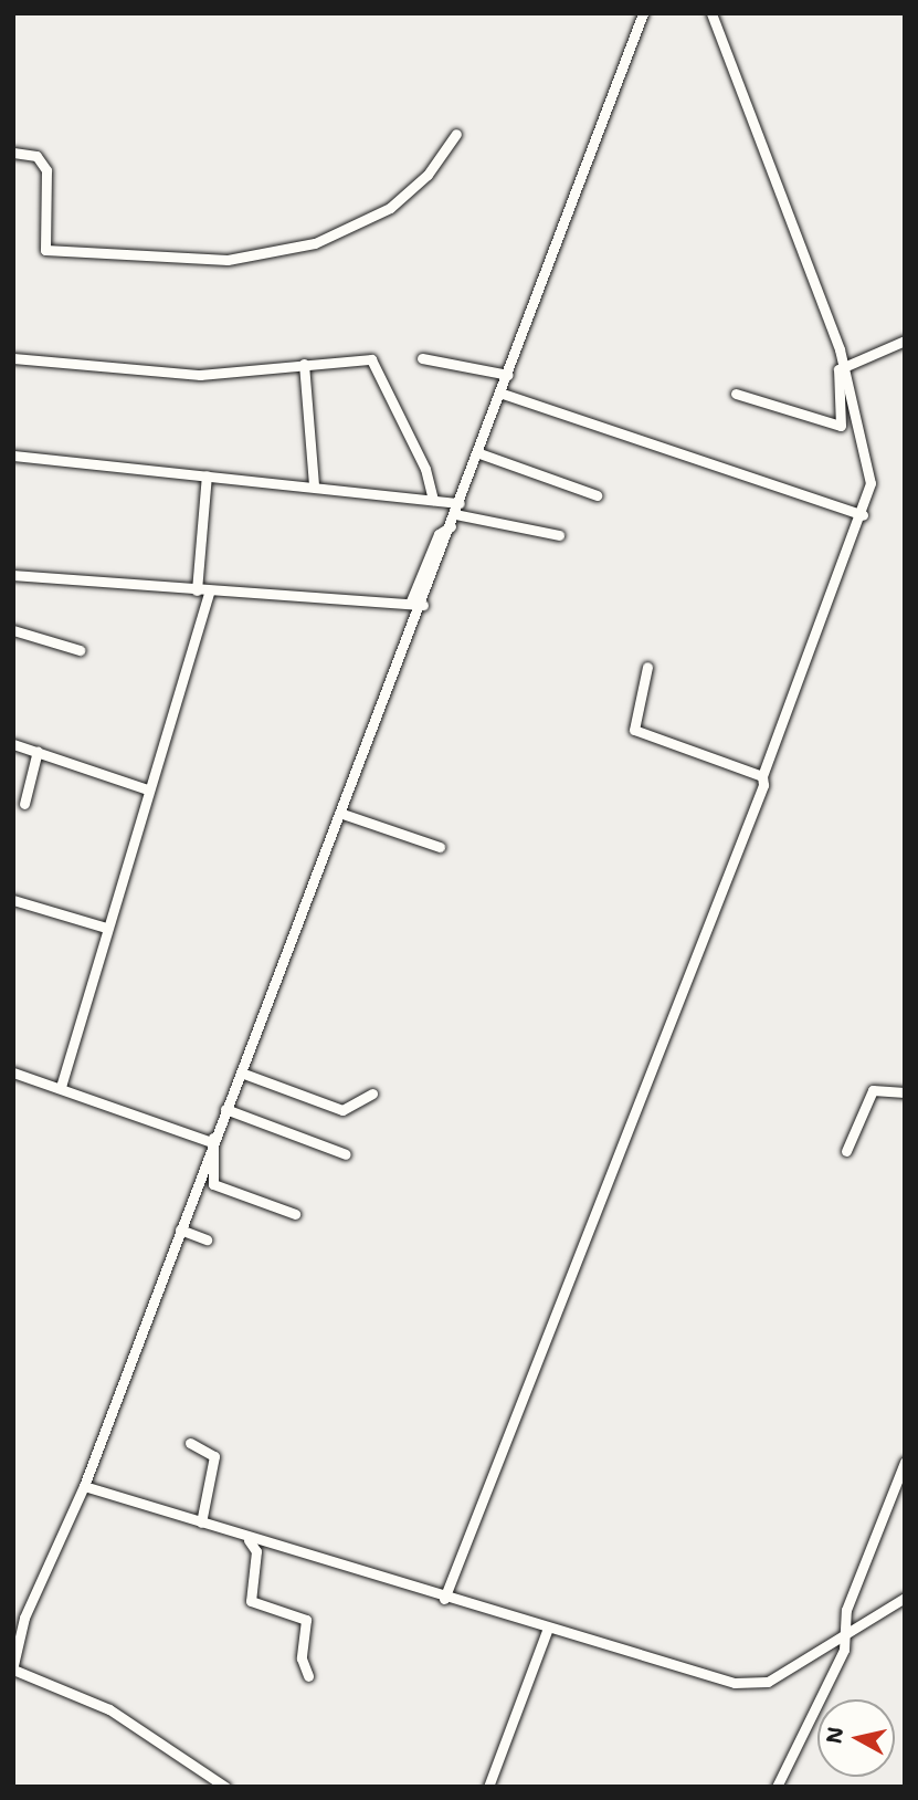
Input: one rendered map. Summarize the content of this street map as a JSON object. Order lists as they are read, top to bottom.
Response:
{
  "north": "left"
}
